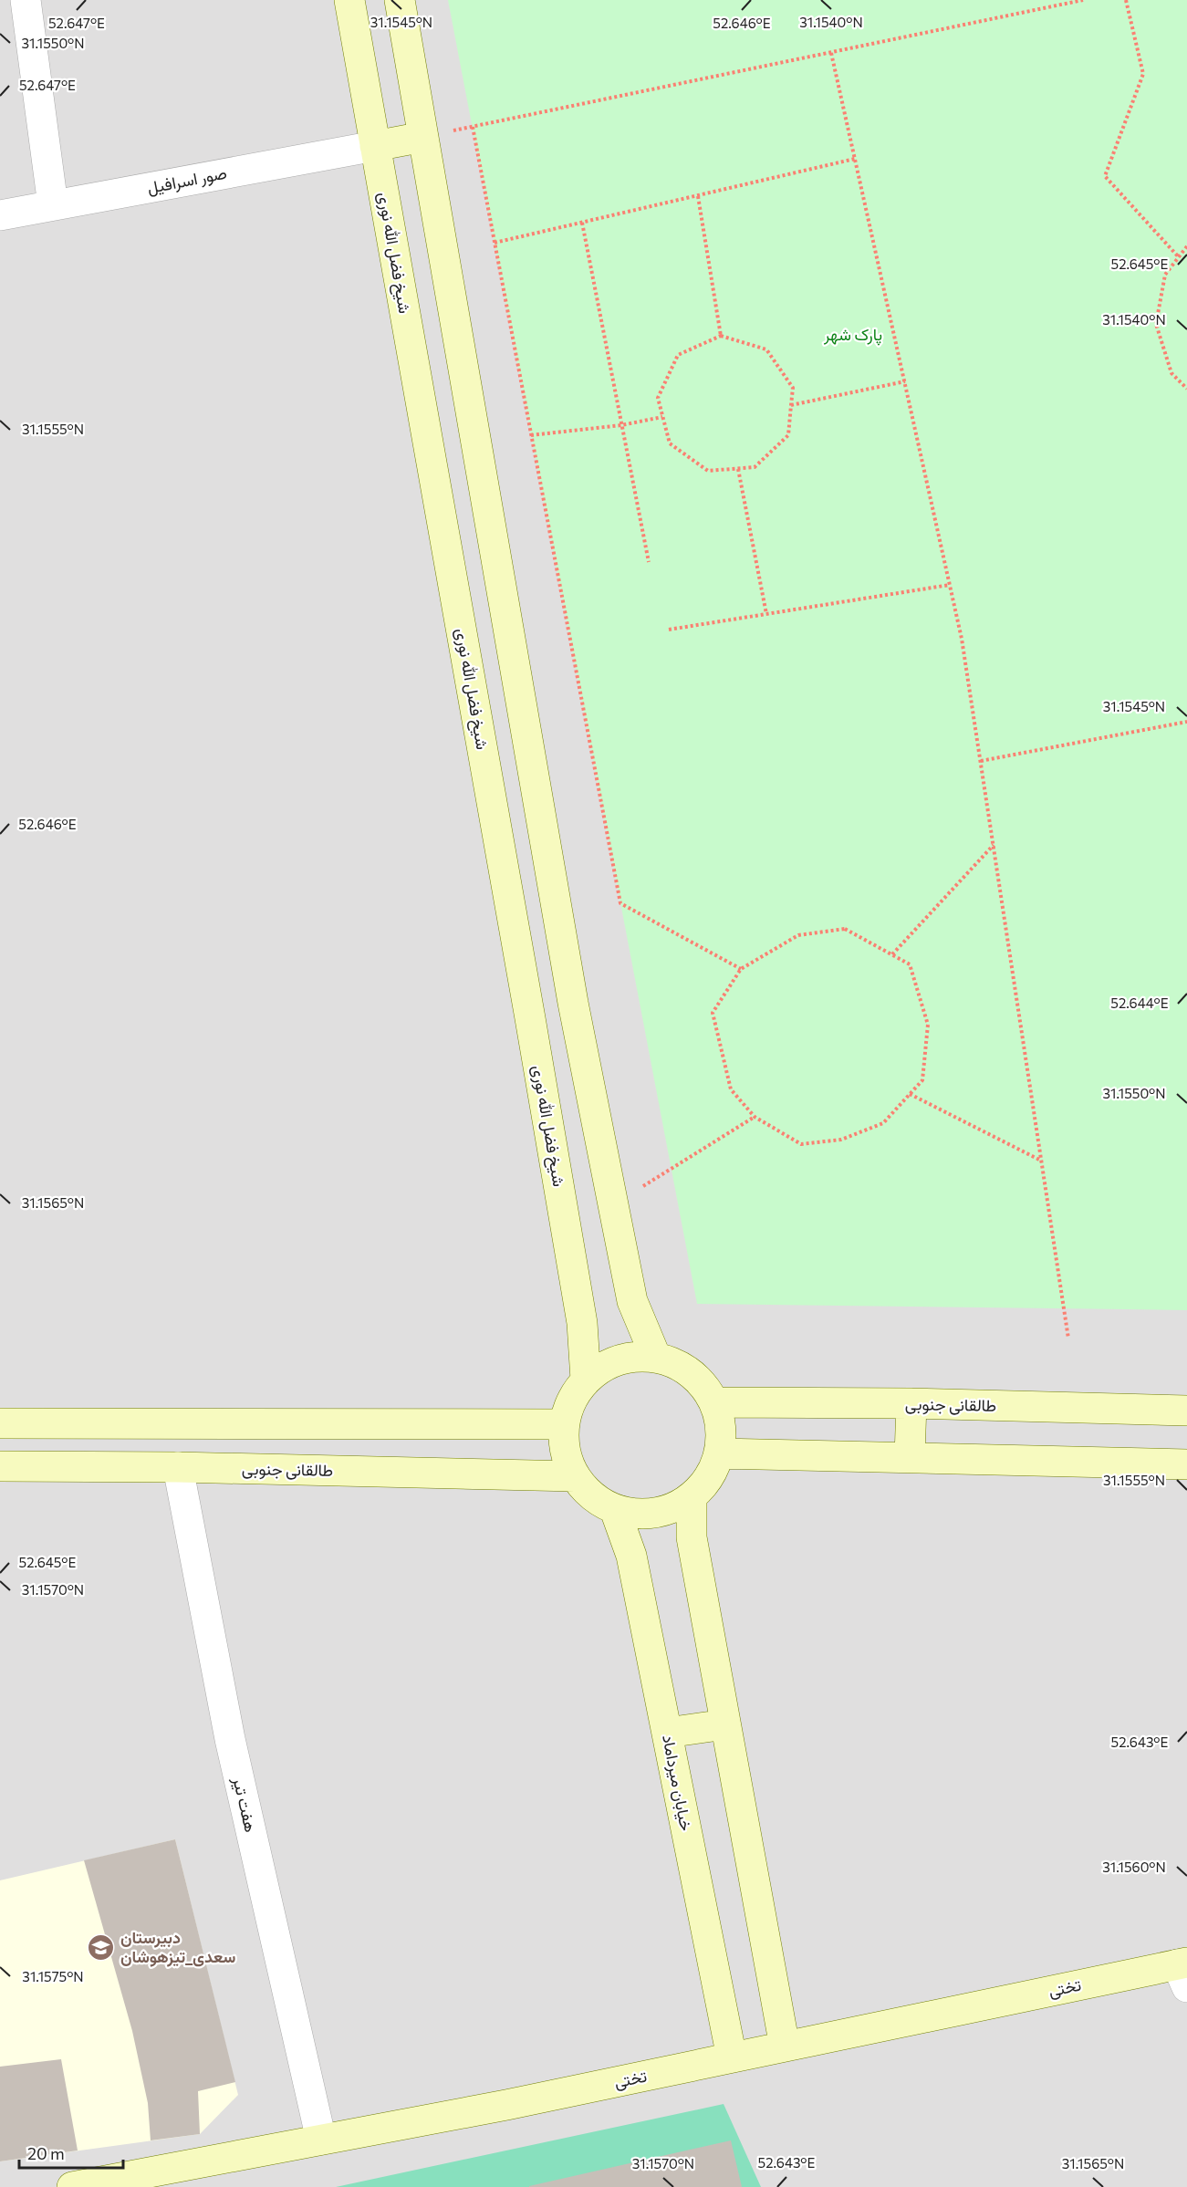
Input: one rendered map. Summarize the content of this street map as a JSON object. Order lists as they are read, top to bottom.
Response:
{
  "streets": {
    "street": [
      "صور اسرافیل",
      "شیخ فضل الله نوری",
      "طالقانی جنوبی",
      "خیابان میرداماد",
      "هفت تیر",
      "تختی"
    ]
  },
  "crossings": [
    ["صور اسرافیل", "شیخ فضل الله نوری"],
    ["شیخ فضل الله نوری", "طالقانی جنوبی"],
    ["شیخ فضل الله نوری", "خیابان میرداماد"],
    ["طالقانی جنوبی", "خیابان میرداماد"],
    ["طالقانی جنوبی", "هفت تیر"],
    ["خیابان میرداماد", "تختی"],
    ["هفت تیر", "تختی"]
  ],
  "parks": ["پارک شهر"],
  "places": {
    "school or university": ["دبیرستان سعدی_تیزهوشان"]
  },
  "scale_bar": "20 m",
  "coordinates": [
    "31.1545°N",
    "31.1540°N",
    "52.647°E",
    "52.646°E",
    "31.1550°N",
    "52.645°E",
    "31.1555°N",
    "52.644°E",
    "31.1565°N",
    "31.1570°N",
    "52.643°E",
    "31.1560°N",
    "31.1575°N"
  ]
}
